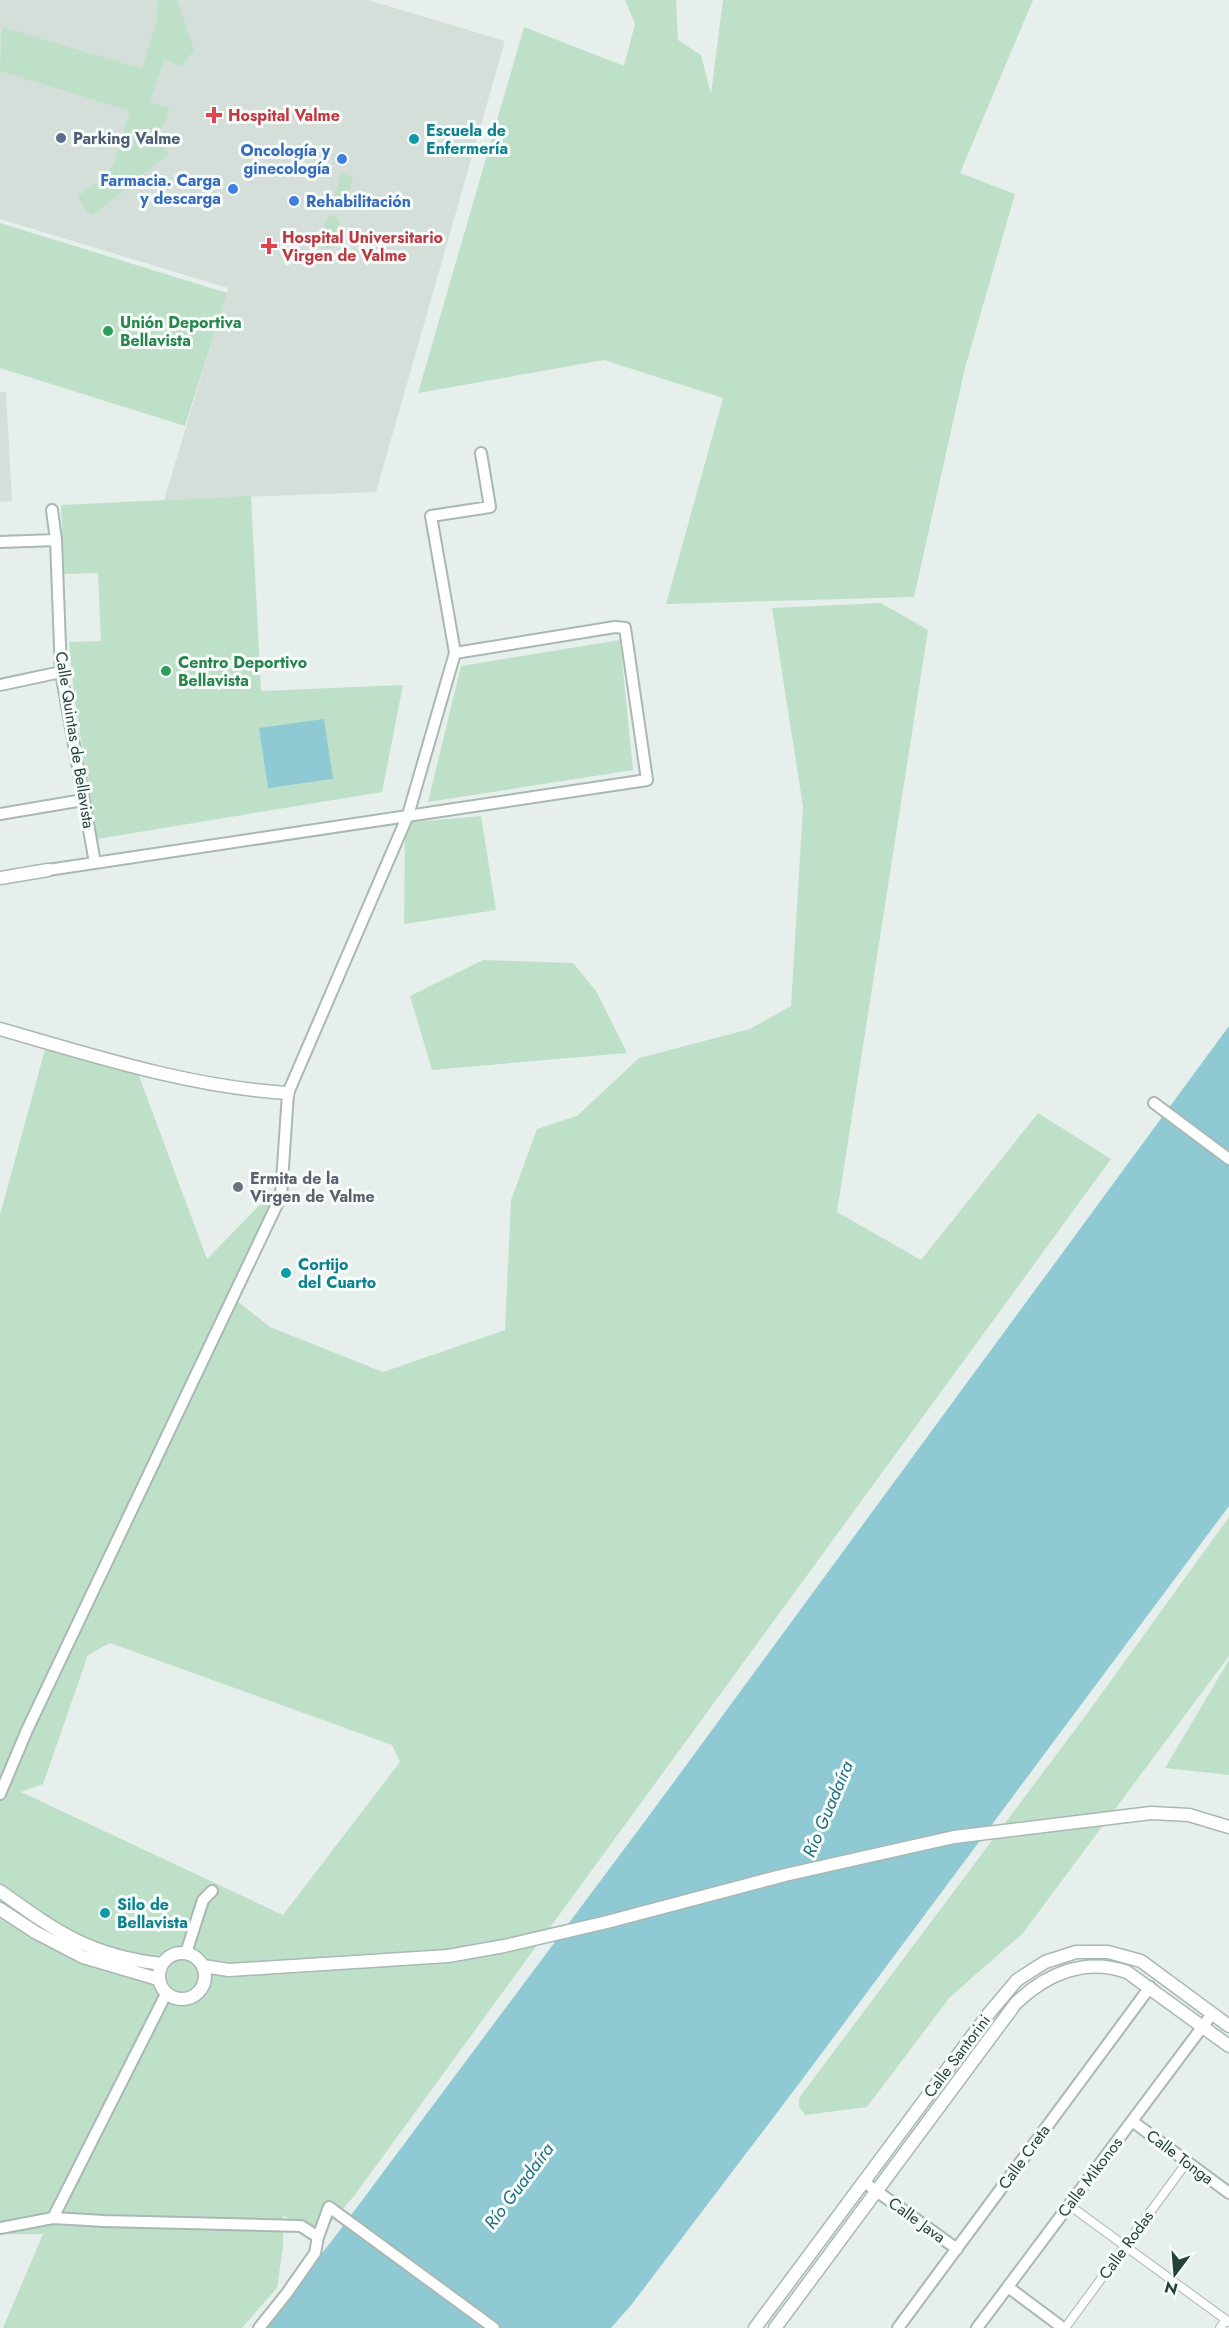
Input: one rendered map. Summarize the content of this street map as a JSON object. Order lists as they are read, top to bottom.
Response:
{
  "streets": {
    "street": [
      "Calle Quintas de Bellavista",
      "Calle Santorini",
      "Calle Creta",
      "Calle Tonga",
      "Calle Mikonos",
      "Calle Java",
      "Calle Rodas"
    ]
  },
  "crossings": [
    ["Calle Santorini", "Calle Creta"],
    ["Calle Santorini", "Calle Mikonos"],
    ["Calle Santorini", "Calle Java"],
    ["Calle Creta", "Calle Java"],
    ["Calle Tonga", "Calle Mikonos"],
    ["Calle Tonga", "Calle Rodas"]
  ],
  "water": ["Río Guadaíra"],
  "places": {
    "health": ["Hospital Valme", "Hospital Universitario Virgen de Valme"],
    "other": [
      "Parking Valme",
      "Escuela de Enfermería",
      "Oncología y ginecología",
      "Farmacia. Carga y descarga",
      "Rehabilitación",
      "Unión Deportiva Bellavista",
      "Centro Deportivo Bellavista",
      "Ermita de la Virgen de Valme",
      "Cortijo del Cuarto",
      "Silo de Bellavista"
    ]
  },
  "north": "bottom"
}
